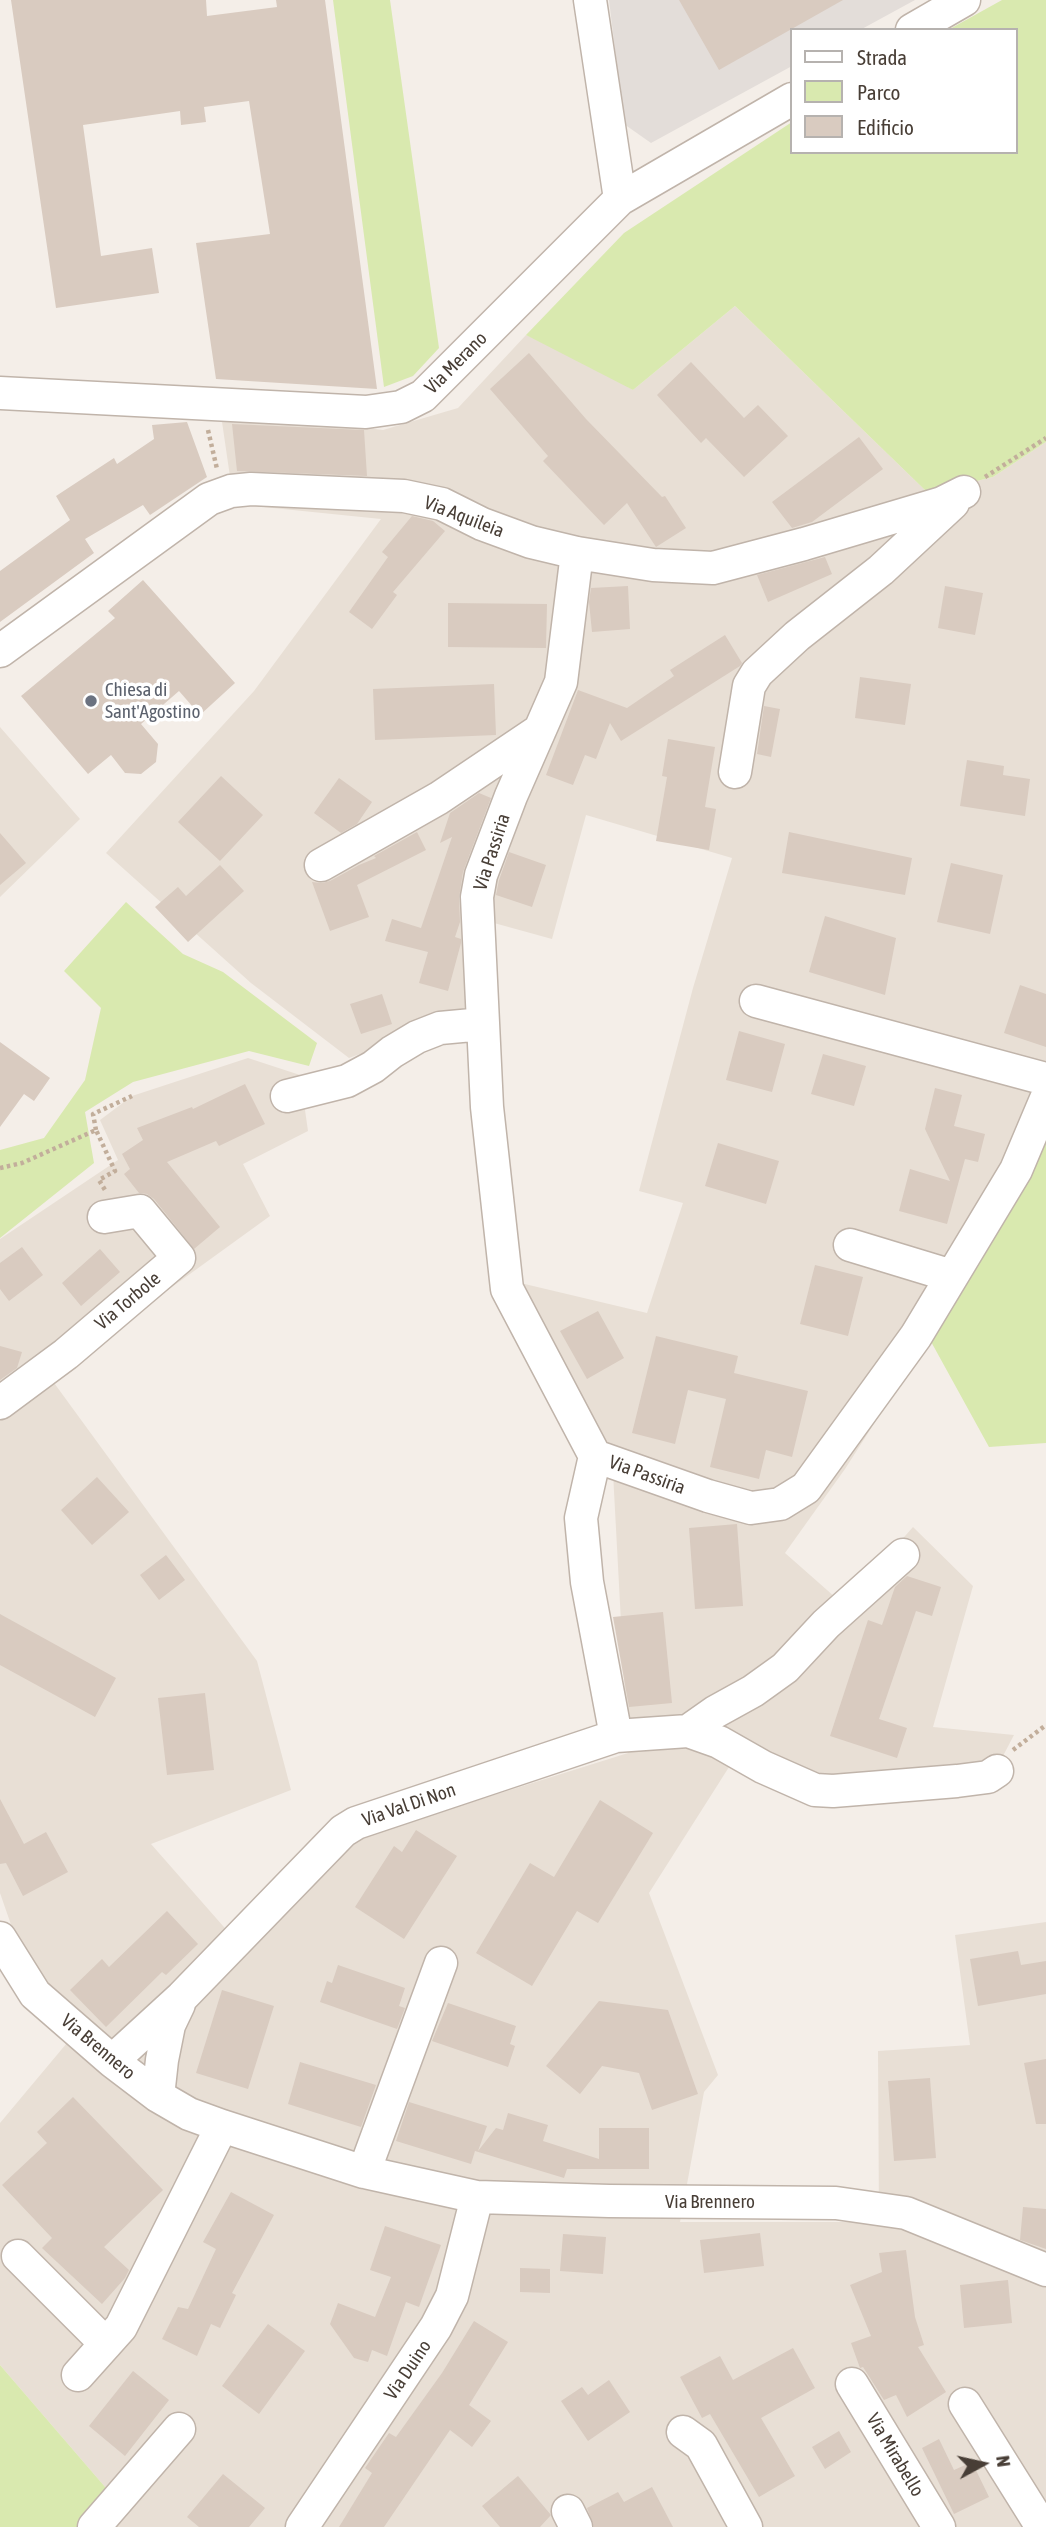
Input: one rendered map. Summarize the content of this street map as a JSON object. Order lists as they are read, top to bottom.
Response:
{
  "streets": {
    "street": [
      "Via Merano",
      "Via Aquileia",
      "Via Passiria",
      "Via Torbole",
      "Via Val Di Non",
      "Via Brennero",
      "Via Duino",
      "Via Mirabello"
    ]
  },
  "crossings": [
    ["Via Aquileia", "Via Passiria"],
    ["Via Val Di Non", "Via Brennero"],
    ["Via Brennero", "Via Duino"]
  ],
  "places": ["Chiesa di Sant'Agostino"],
  "legend": ["Strada", "Parco", "Edificio"],
  "north": "right"
}
